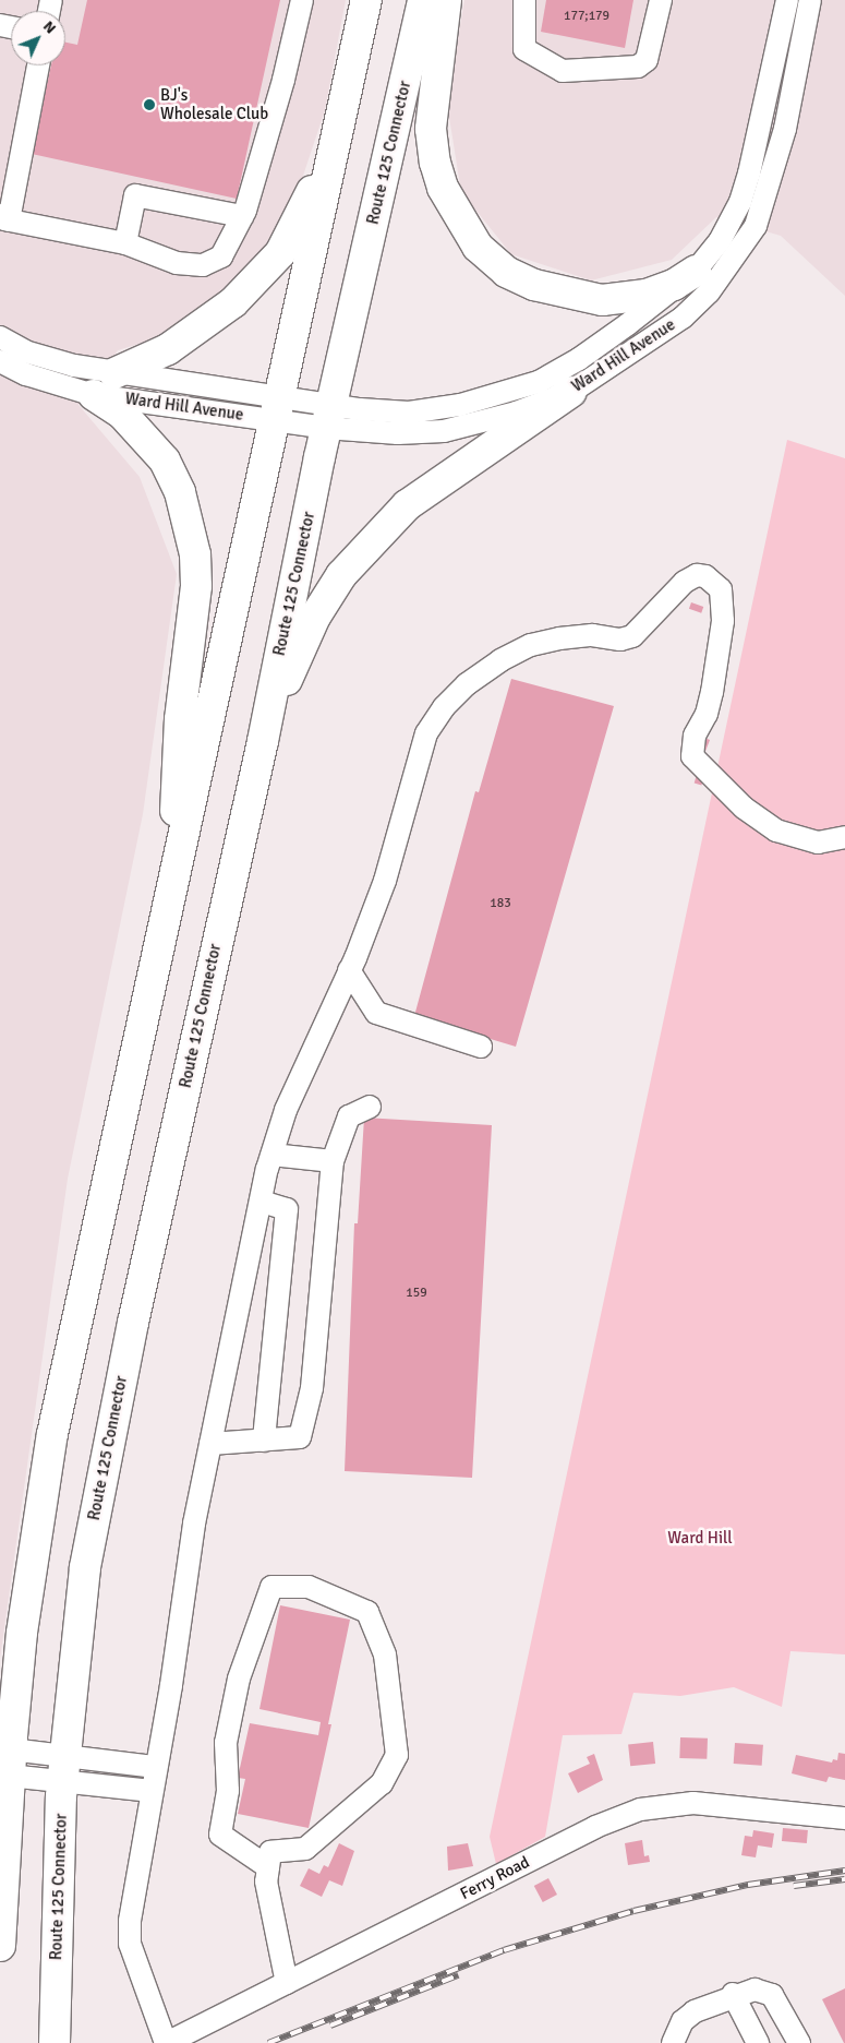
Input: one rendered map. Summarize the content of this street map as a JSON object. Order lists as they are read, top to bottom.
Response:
{
  "streets": {
    "highway": ["Route 125 Connector"],
    "street": ["Ward Hill Avenue", "Ferry Road"]
  },
  "crossings": [
    ["Route 125 Connector", "Ward Hill Avenue"]
  ],
  "parks": ["Ward Hill"],
  "places": ["BJ's Wholesale Club"],
  "house_numbers": ["177;179", "183", "159"],
  "north": "top right"
}
